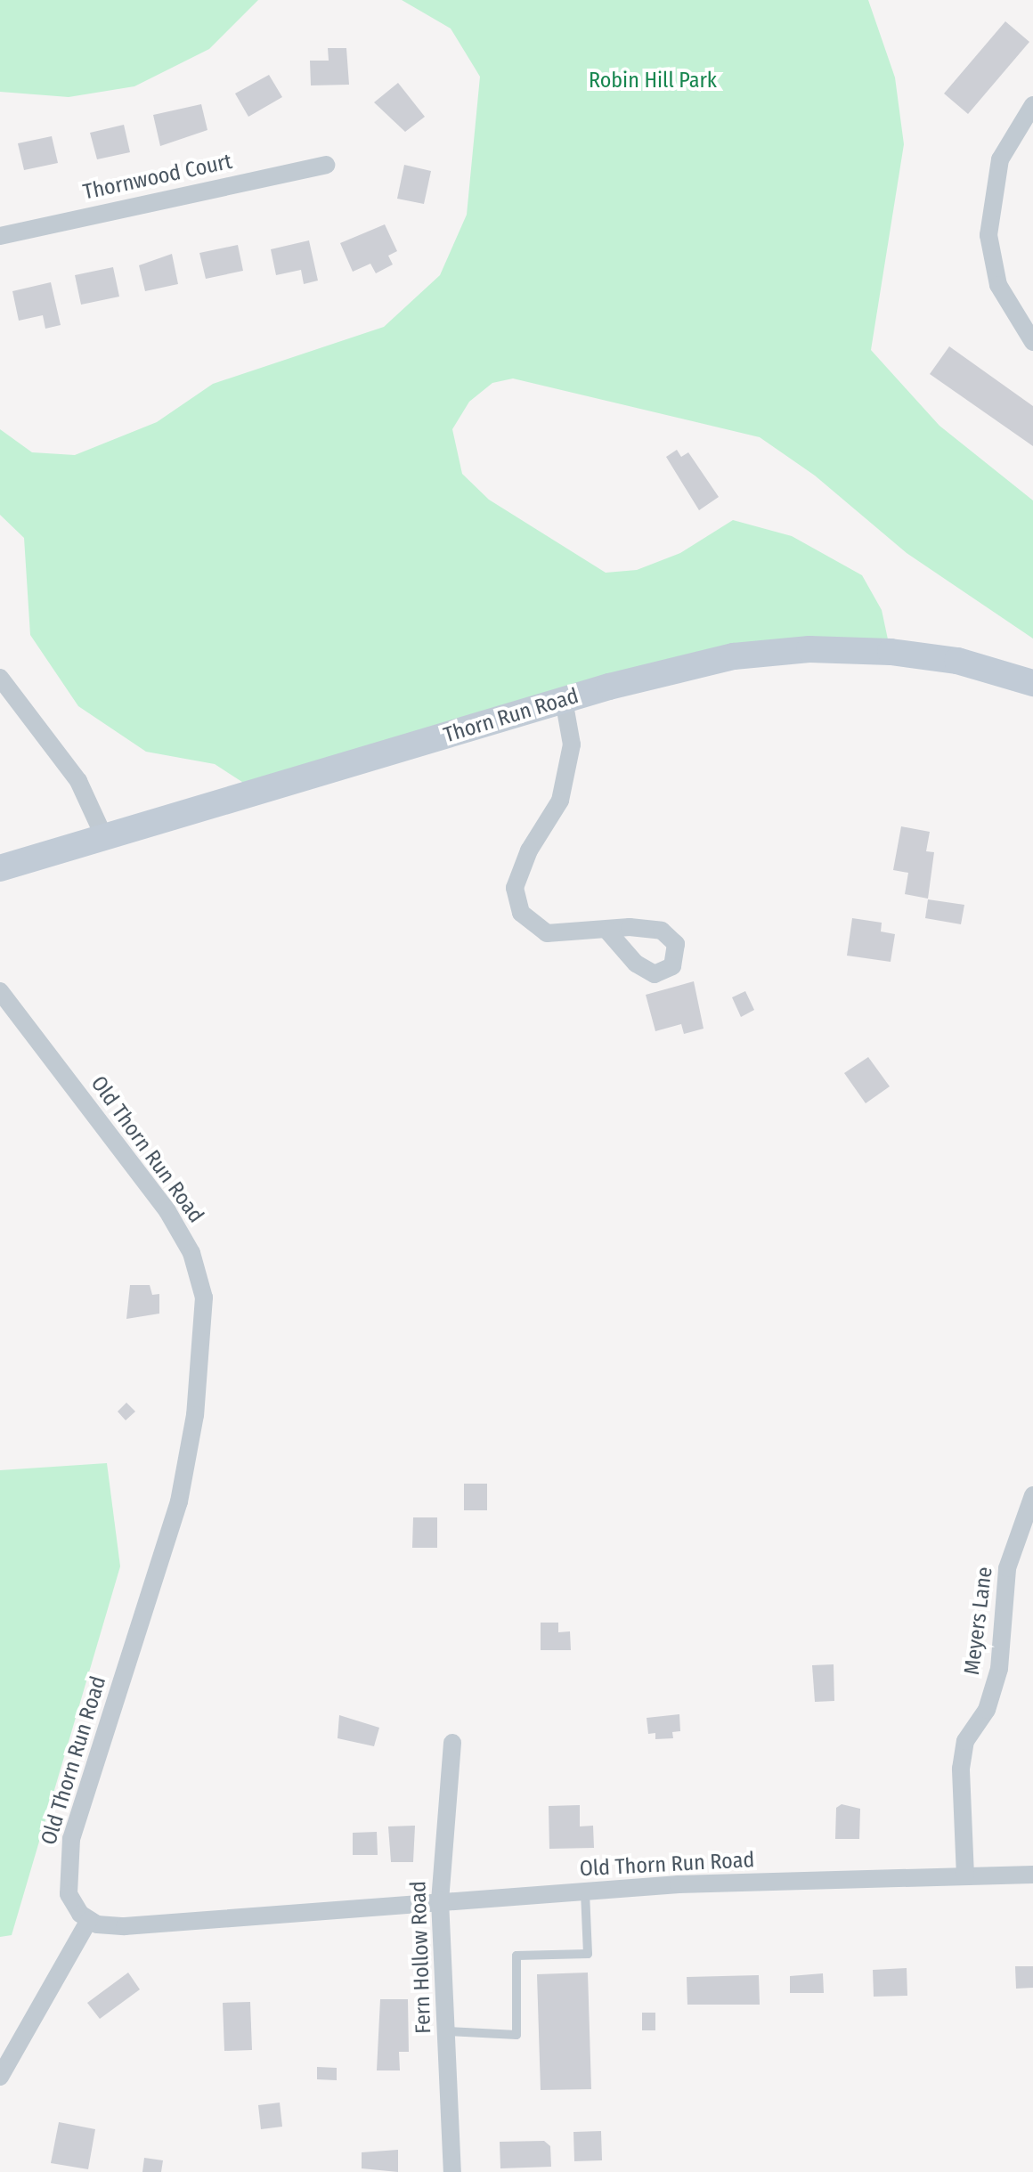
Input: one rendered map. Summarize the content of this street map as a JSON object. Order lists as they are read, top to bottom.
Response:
{
  "streets": {
    "street": [
      "Thornwood Court",
      "Thorn Run Road",
      "Old Thorn Run Road",
      "Meyers Lane",
      "Fern Hollow Road"
    ]
  },
  "crossings": [
    ["Old Thorn Run Road", "Meyers Lane"],
    ["Old Thorn Run Road", "Fern Hollow Road"]
  ],
  "parks": ["Robin Hill Park"]
}
